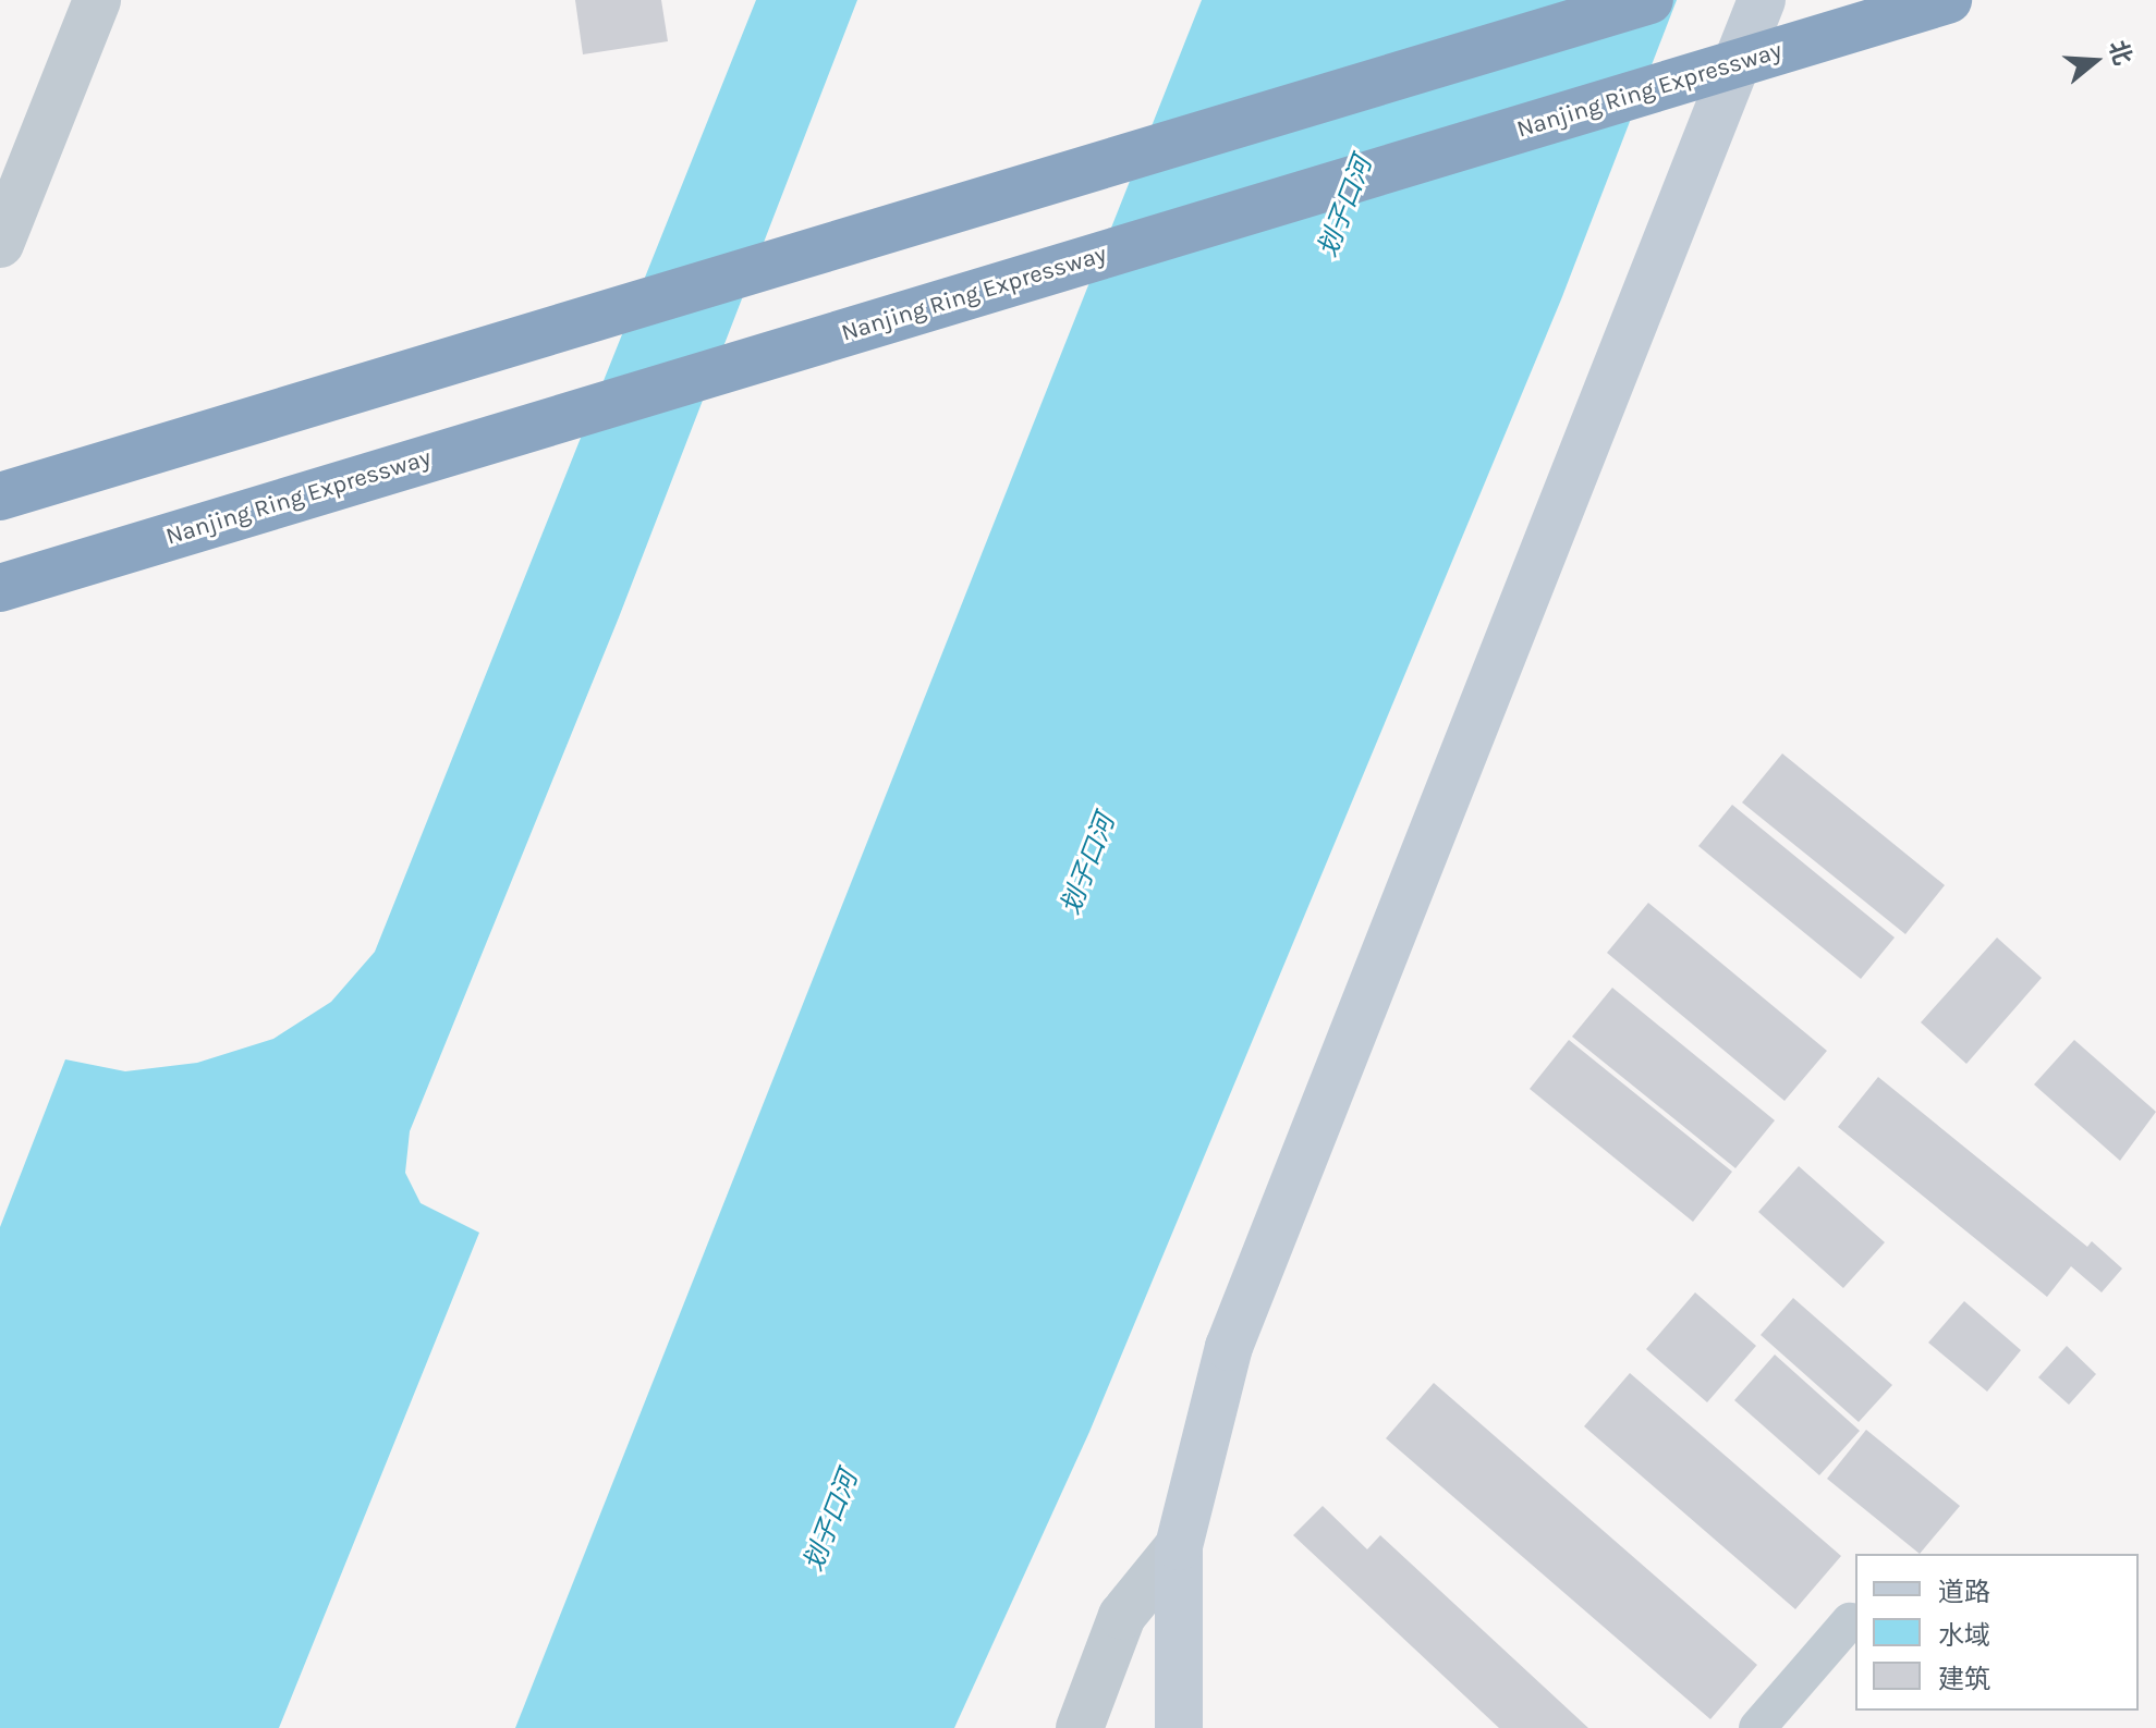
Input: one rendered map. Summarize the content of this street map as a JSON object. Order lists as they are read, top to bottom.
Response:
{
  "streets": {
    "highway": ["Nanjing Ring Expressway"]
  },
  "water": ["划子口河"],
  "legend": ["道路", "水域", "建筑"],
  "north": "right"
}
